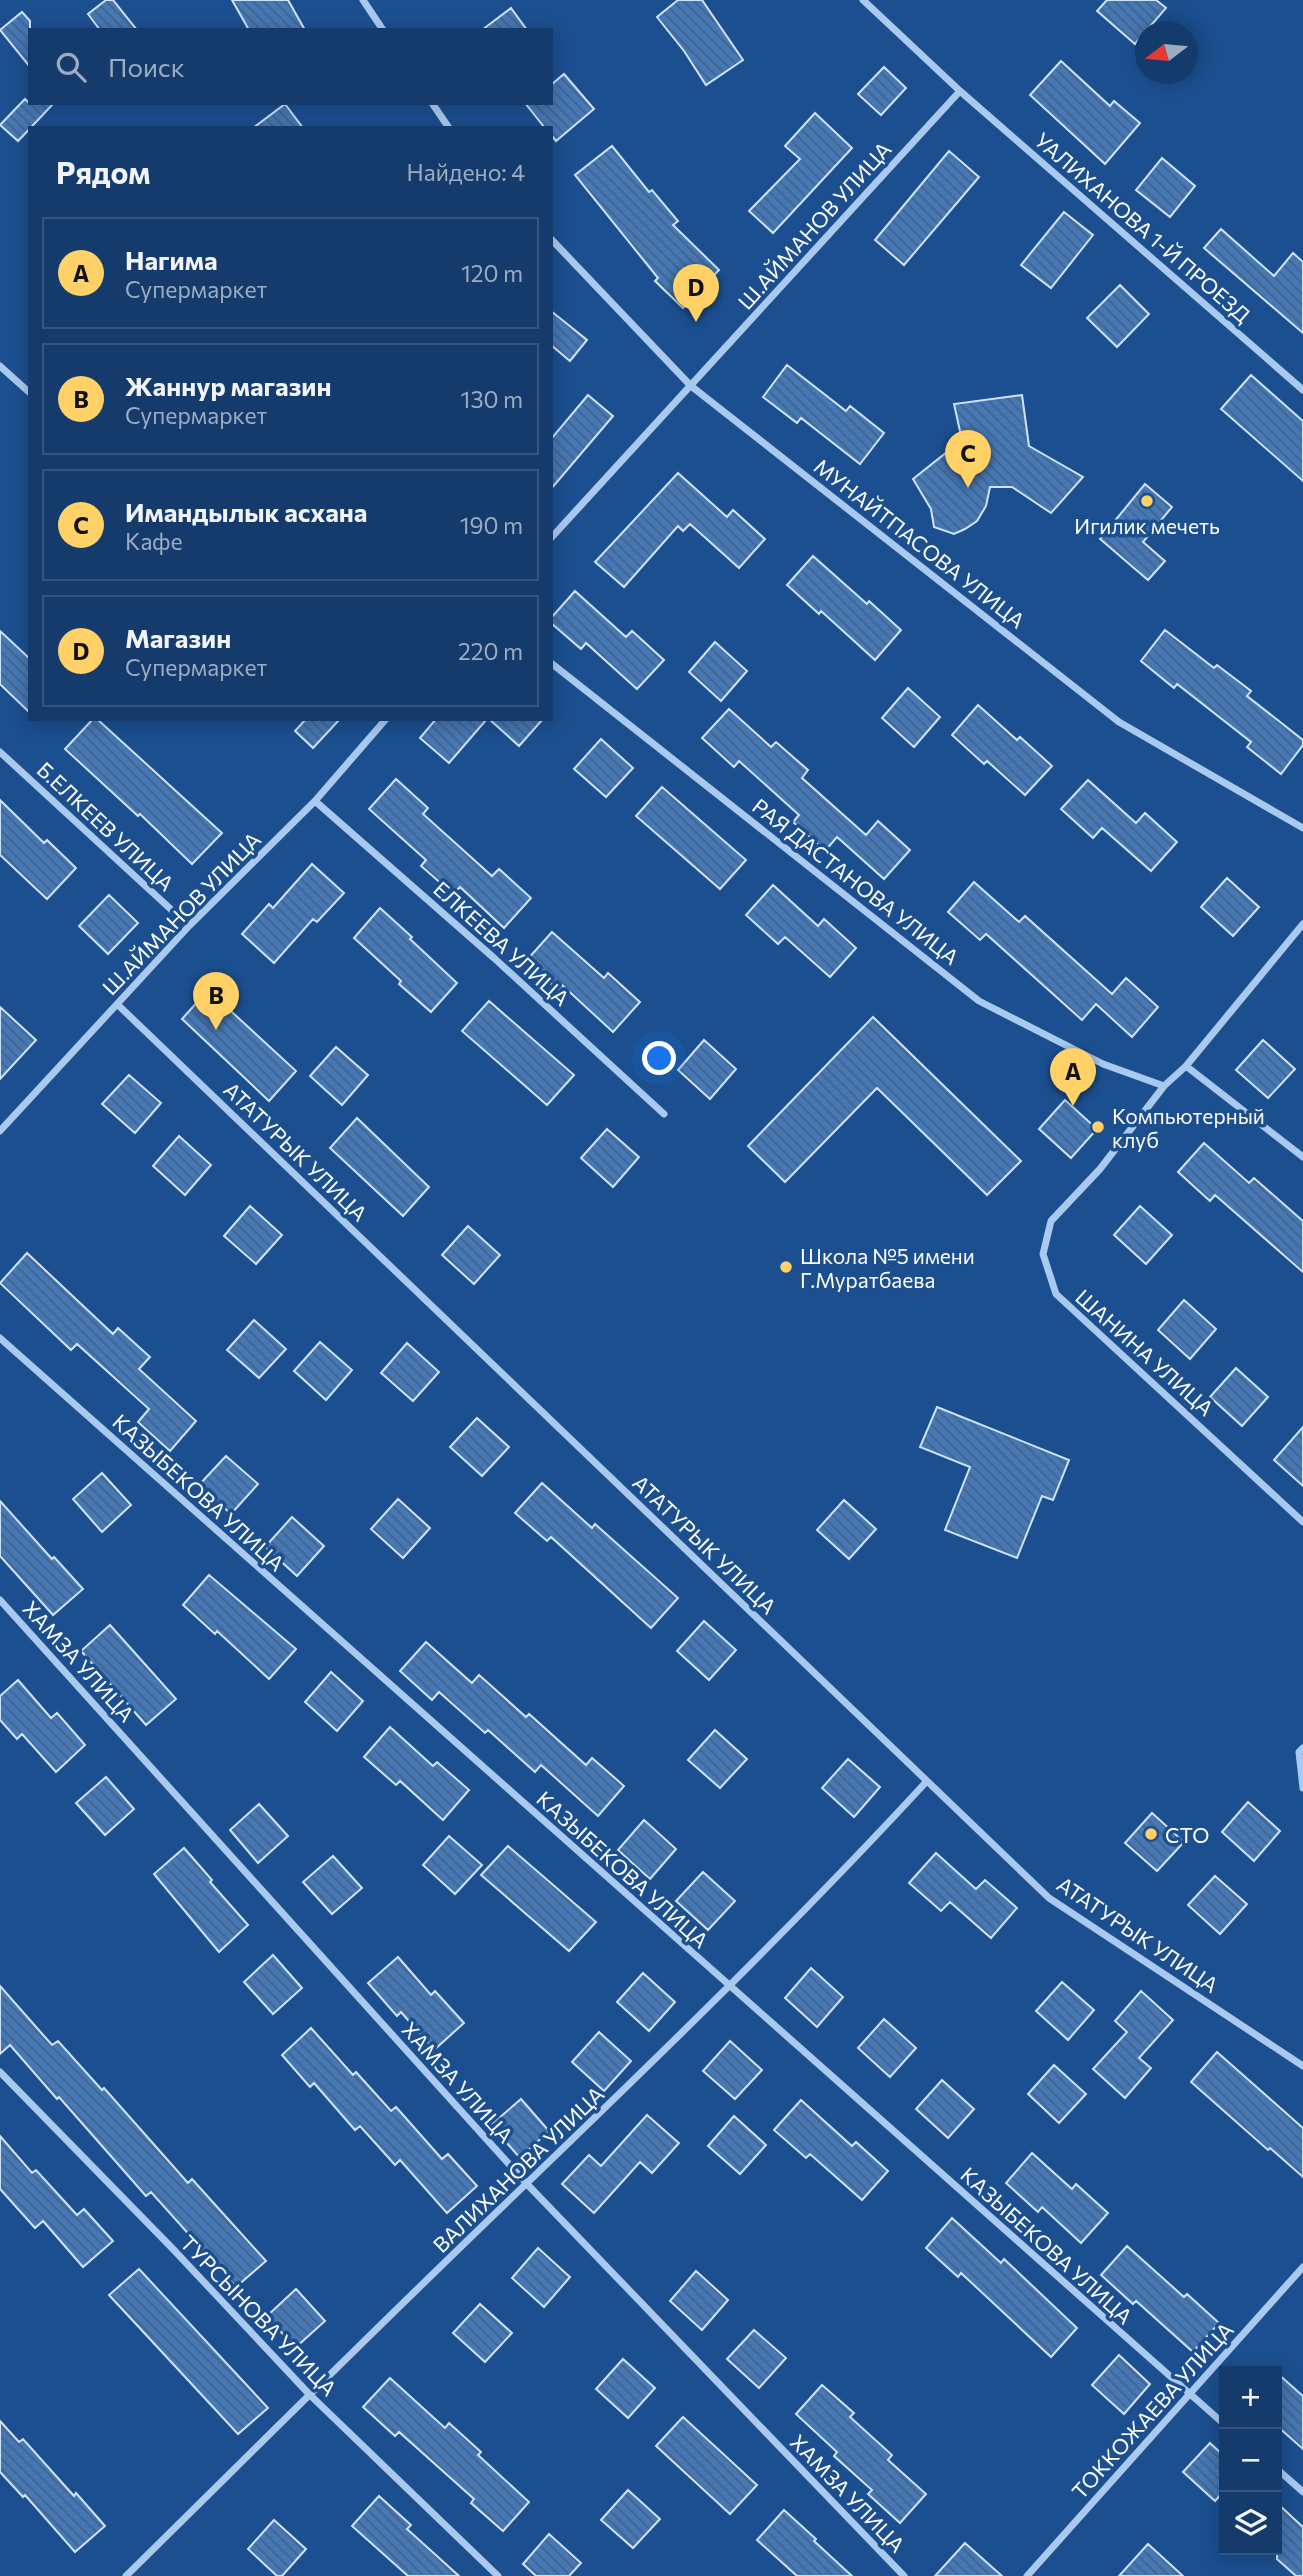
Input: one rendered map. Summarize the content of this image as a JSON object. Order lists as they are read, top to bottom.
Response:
{
  "streets": {
    "street": [
      "Ш.АЙМАНОВ УЛИЦА",
      "УАЛИХАНОВА 1-Й ПРОЕЗД",
      "МУНАЙТПАСОВА УЛИЦА",
      "Б.ЕЛКЕЕВ УЛИЦА",
      "РАЯ ДАСТАНОВА УЛИЦА",
      "ЕЛКЕЕВА УЛИЦА",
      "АТАТУРЫК УЛИЦА",
      "ШАНИНА УЛИЦА",
      "КАЗЫБЕКОВА УЛИЦА",
      "ХАМЗА УЛИЦА",
      "ВАЛИХАНОВА УЛИЦА",
      "ТУРСЫНОВА УЛИЦА",
      "ТОККОЖАЕВА УЛИЦА"
    ]
  },
  "crossings": [
    ["Ш.АЙМАНОВ УЛИЦА", "УАЛИХАНОВА 1-Й ПРОЕЗД"],
    ["Ш.АЙМАНОВ УЛИЦА", "МУНАЙТПАСОВА УЛИЦА"],
    ["Ш.АЙМАНОВ УЛИЦА", "Б.ЕЛКЕЕВ УЛИЦА"],
    ["Ш.АЙМАНОВ УЛИЦА", "ЕЛКЕЕВА УЛИЦА"],
    ["Ш.АЙМАНОВ УЛИЦА", "АТАТУРЫК УЛИЦА"],
    ["РАЯ ДАСТАНОВА УЛИЦА", "ШАНИНА УЛИЦА"],
    ["АТАТУРЫК УЛИЦА", "ВАЛИХАНОВА УЛИЦА"],
    ["КАЗЫБЕКОВА УЛИЦА", "ВАЛИХАНОВА УЛИЦА"],
    ["КАЗЫБЕКОВА УЛИЦА", "ТОККОЖАЕВА УЛИЦА"],
    ["ХАМЗА УЛИЦА", "ВАЛИХАНОВА УЛИЦА"],
    ["ВАЛИХАНОВА УЛИЦА", "ТУРСЫНОВА УЛИЦА"]
  ],
  "places": [
    "Игилик мечеть",
    "Компьютерный клуб",
    "Школа №5 имени Г.Муратбаева",
    "СТО"
  ],
  "north": "left",
  "page": {
    "search": "Поиск",
    "heading": ["Рядом", "Найдено: 4"],
    "list": [
      {
        "mark": "A",
        "name": "Нагима",
        "note": "Супермаркет",
        "value": "120 m"
      },
      {
        "mark": "B",
        "name": "Жаннур магазин",
        "note": "Супермаркет",
        "value": "130 m"
      },
      {
        "mark": "C",
        "name": "Имандылык асхана",
        "note": "Кафе",
        "value": "190 m"
      },
      {
        "mark": "D",
        "name": "Магазин",
        "note": "Супермаркет",
        "value": "220 m"
      }
    ],
    "pins": [
      "D",
      "C",
      "B",
      "A"
    ],
    "map_buttons": ["+", "−"]
  }
}
